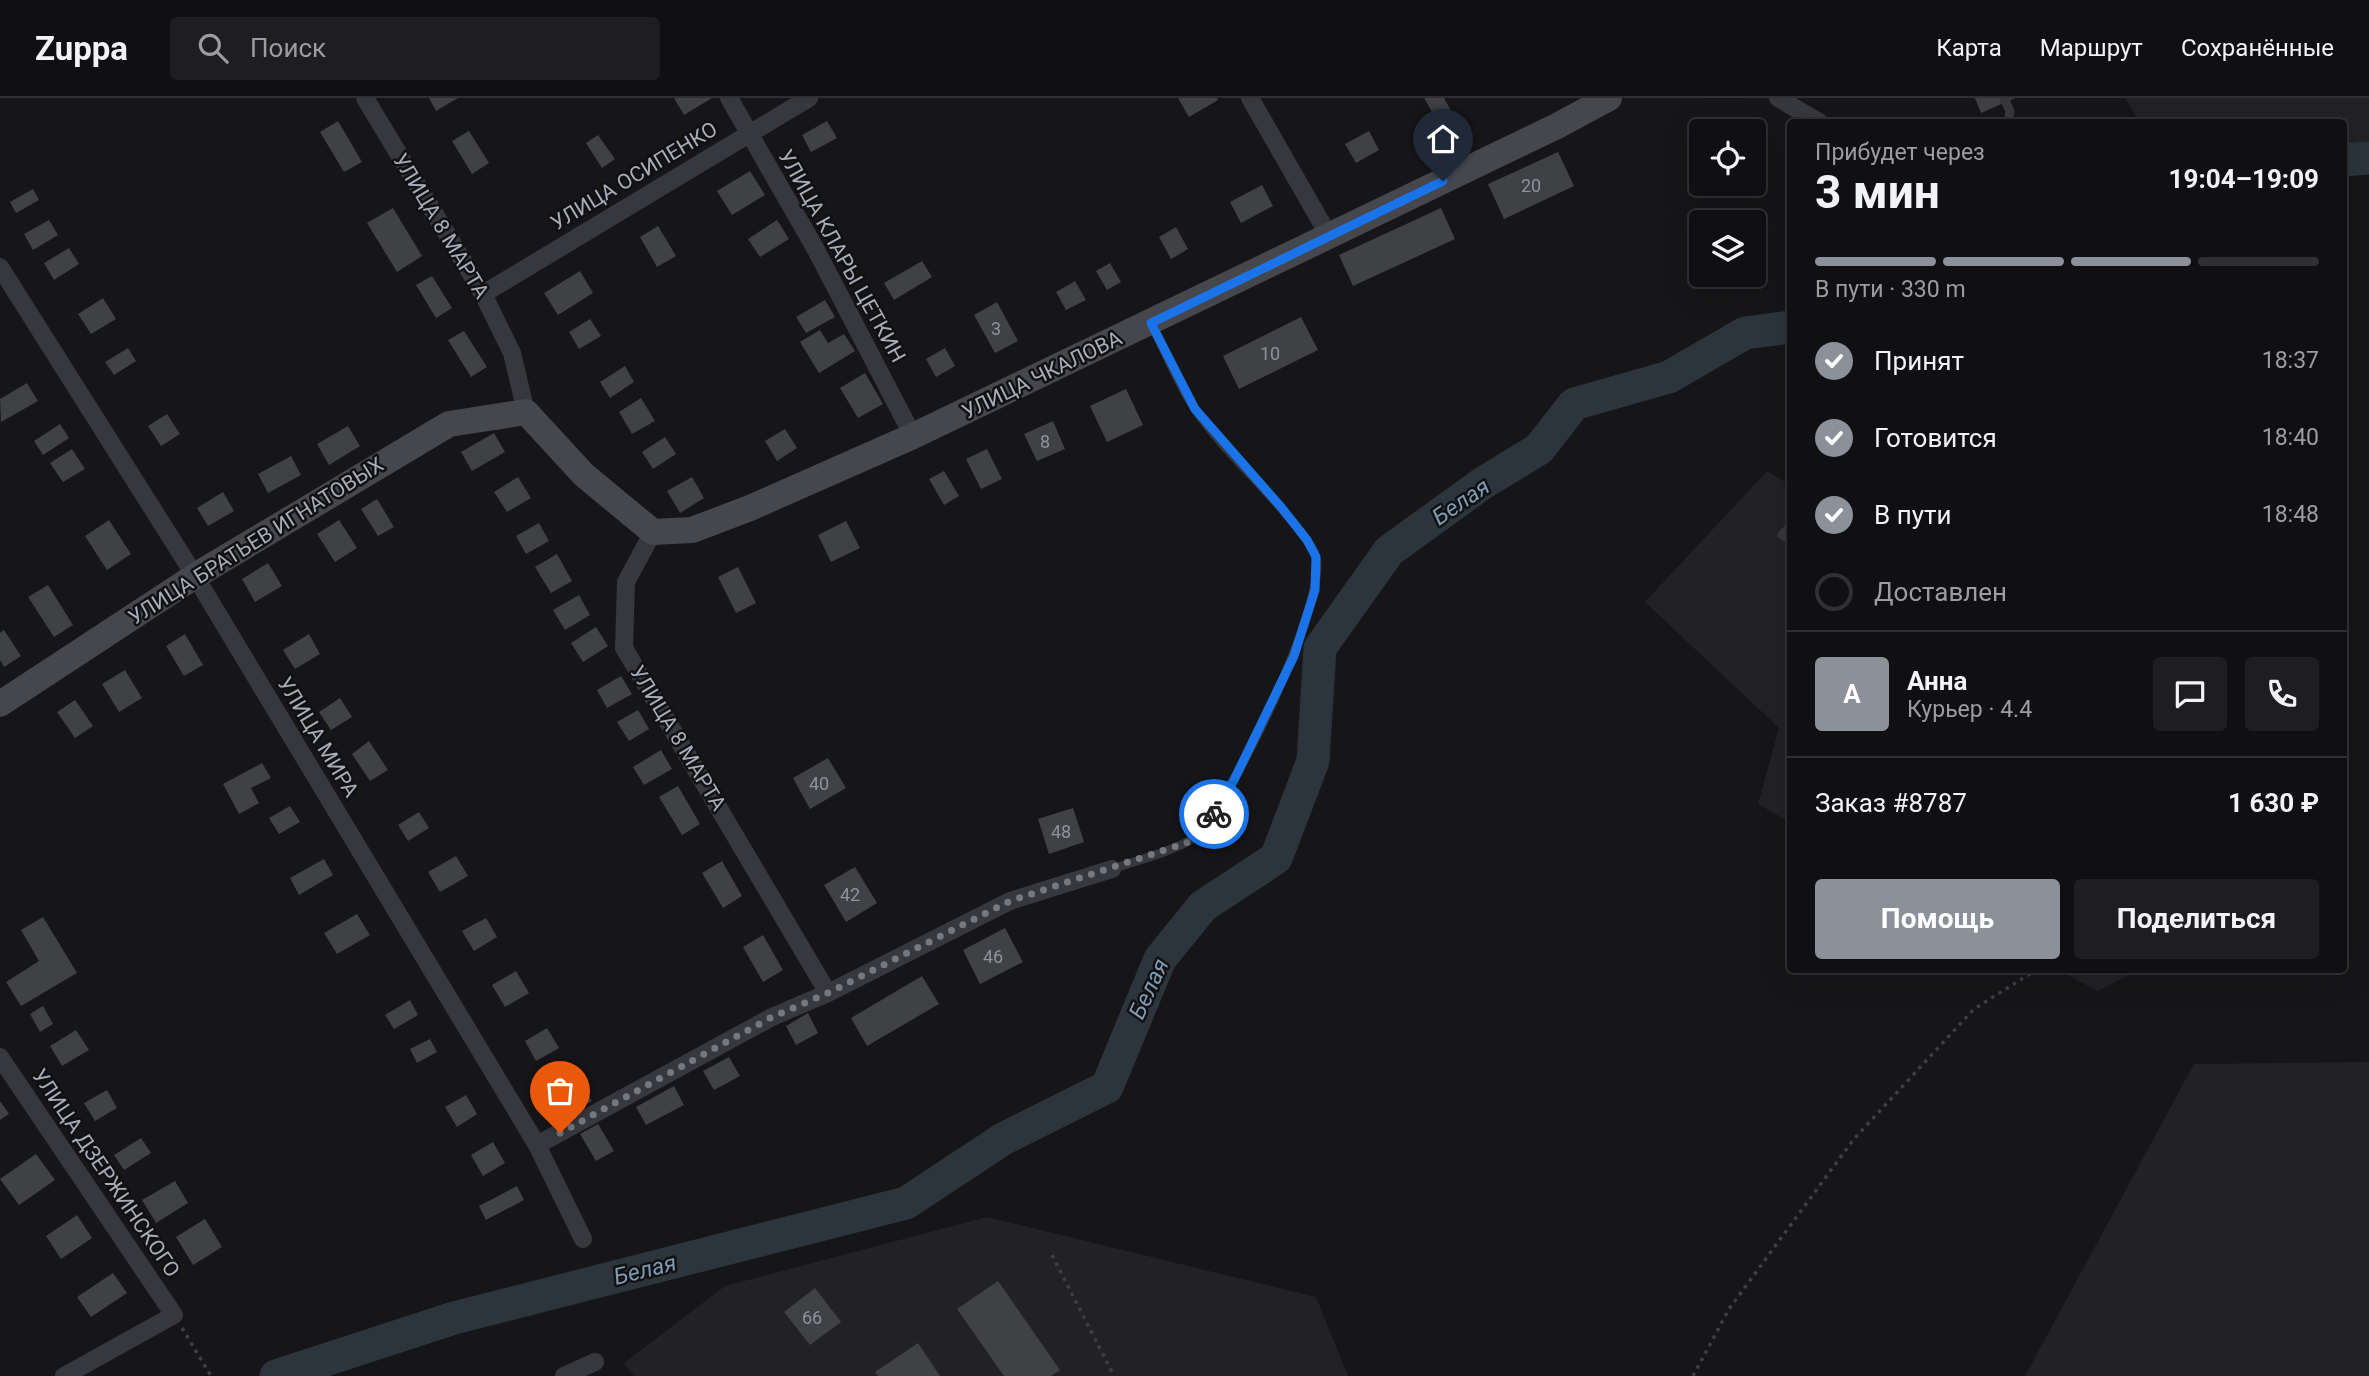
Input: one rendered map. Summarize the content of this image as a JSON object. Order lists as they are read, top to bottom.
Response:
{
  "streets": {
    "street": [
      "УЛИЦА ОСИПЕНКО",
      "УЛИЦА 8 МАРТА",
      "УЛИЦА КЛАРЫ ЦЕТКИН",
      "УЛИЦА ЧКАЛОВА",
      "УЛИЦА БРАТЬЕВ ИГНАТОВЫХ",
      "УЛИЦА МИРА",
      "УЛИЦА ДЗЕРЖИНСКОГО"
    ]
  },
  "crossings": [
    ["УЛИЦА ОСИПЕНКО", "УЛИЦА 8 МАРТА"],
    ["УЛИЦА ОСИПЕНКО", "УЛИЦА КЛАРЫ ЦЕТКИН"],
    ["УЛИЦА 8 МАРТА", "УЛИЦА ЧКАЛОВА"],
    ["УЛИЦА 8 МАРТА", "УЛИЦА БРАТЬЕВ ИГНАТОВЫХ"],
    ["УЛИЦА КЛАРЫ ЦЕТКИН", "УЛИЦА ЧКАЛОВА"],
    ["УЛИЦА БРАТЬЕВ ИГНАТОВЫХ", "УЛИЦА МИРА"]
  ],
  "water": ["Белая"],
  "house_numbers": [
    "20",
    "3",
    "10",
    "8",
    "40",
    "48",
    "42",
    "46",
    "66"
  ],
  "page": {
    "header": "Zuppa",
    "search": "Поиск",
    "nav": ["Карта", "Маршрут", "Сохранённые"],
    "heading": ["3 мин", "Прибудет через", "19:04–19:09"],
    "panel": [
      "Анна",
      "Курьер · 4.4",
      "Заказ #8787",
      "1 630 ₽"
    ],
    "bar": "В пути · 330 m",
    "list": [
      ["Принят", "18:37"],
      ["Готовится", "18:40"],
      ["В пути", "18:48"],
      "Доставлен"
    ],
    "round": "А",
    "buttons": ["Помощь", "Поделиться"]
  }
}
